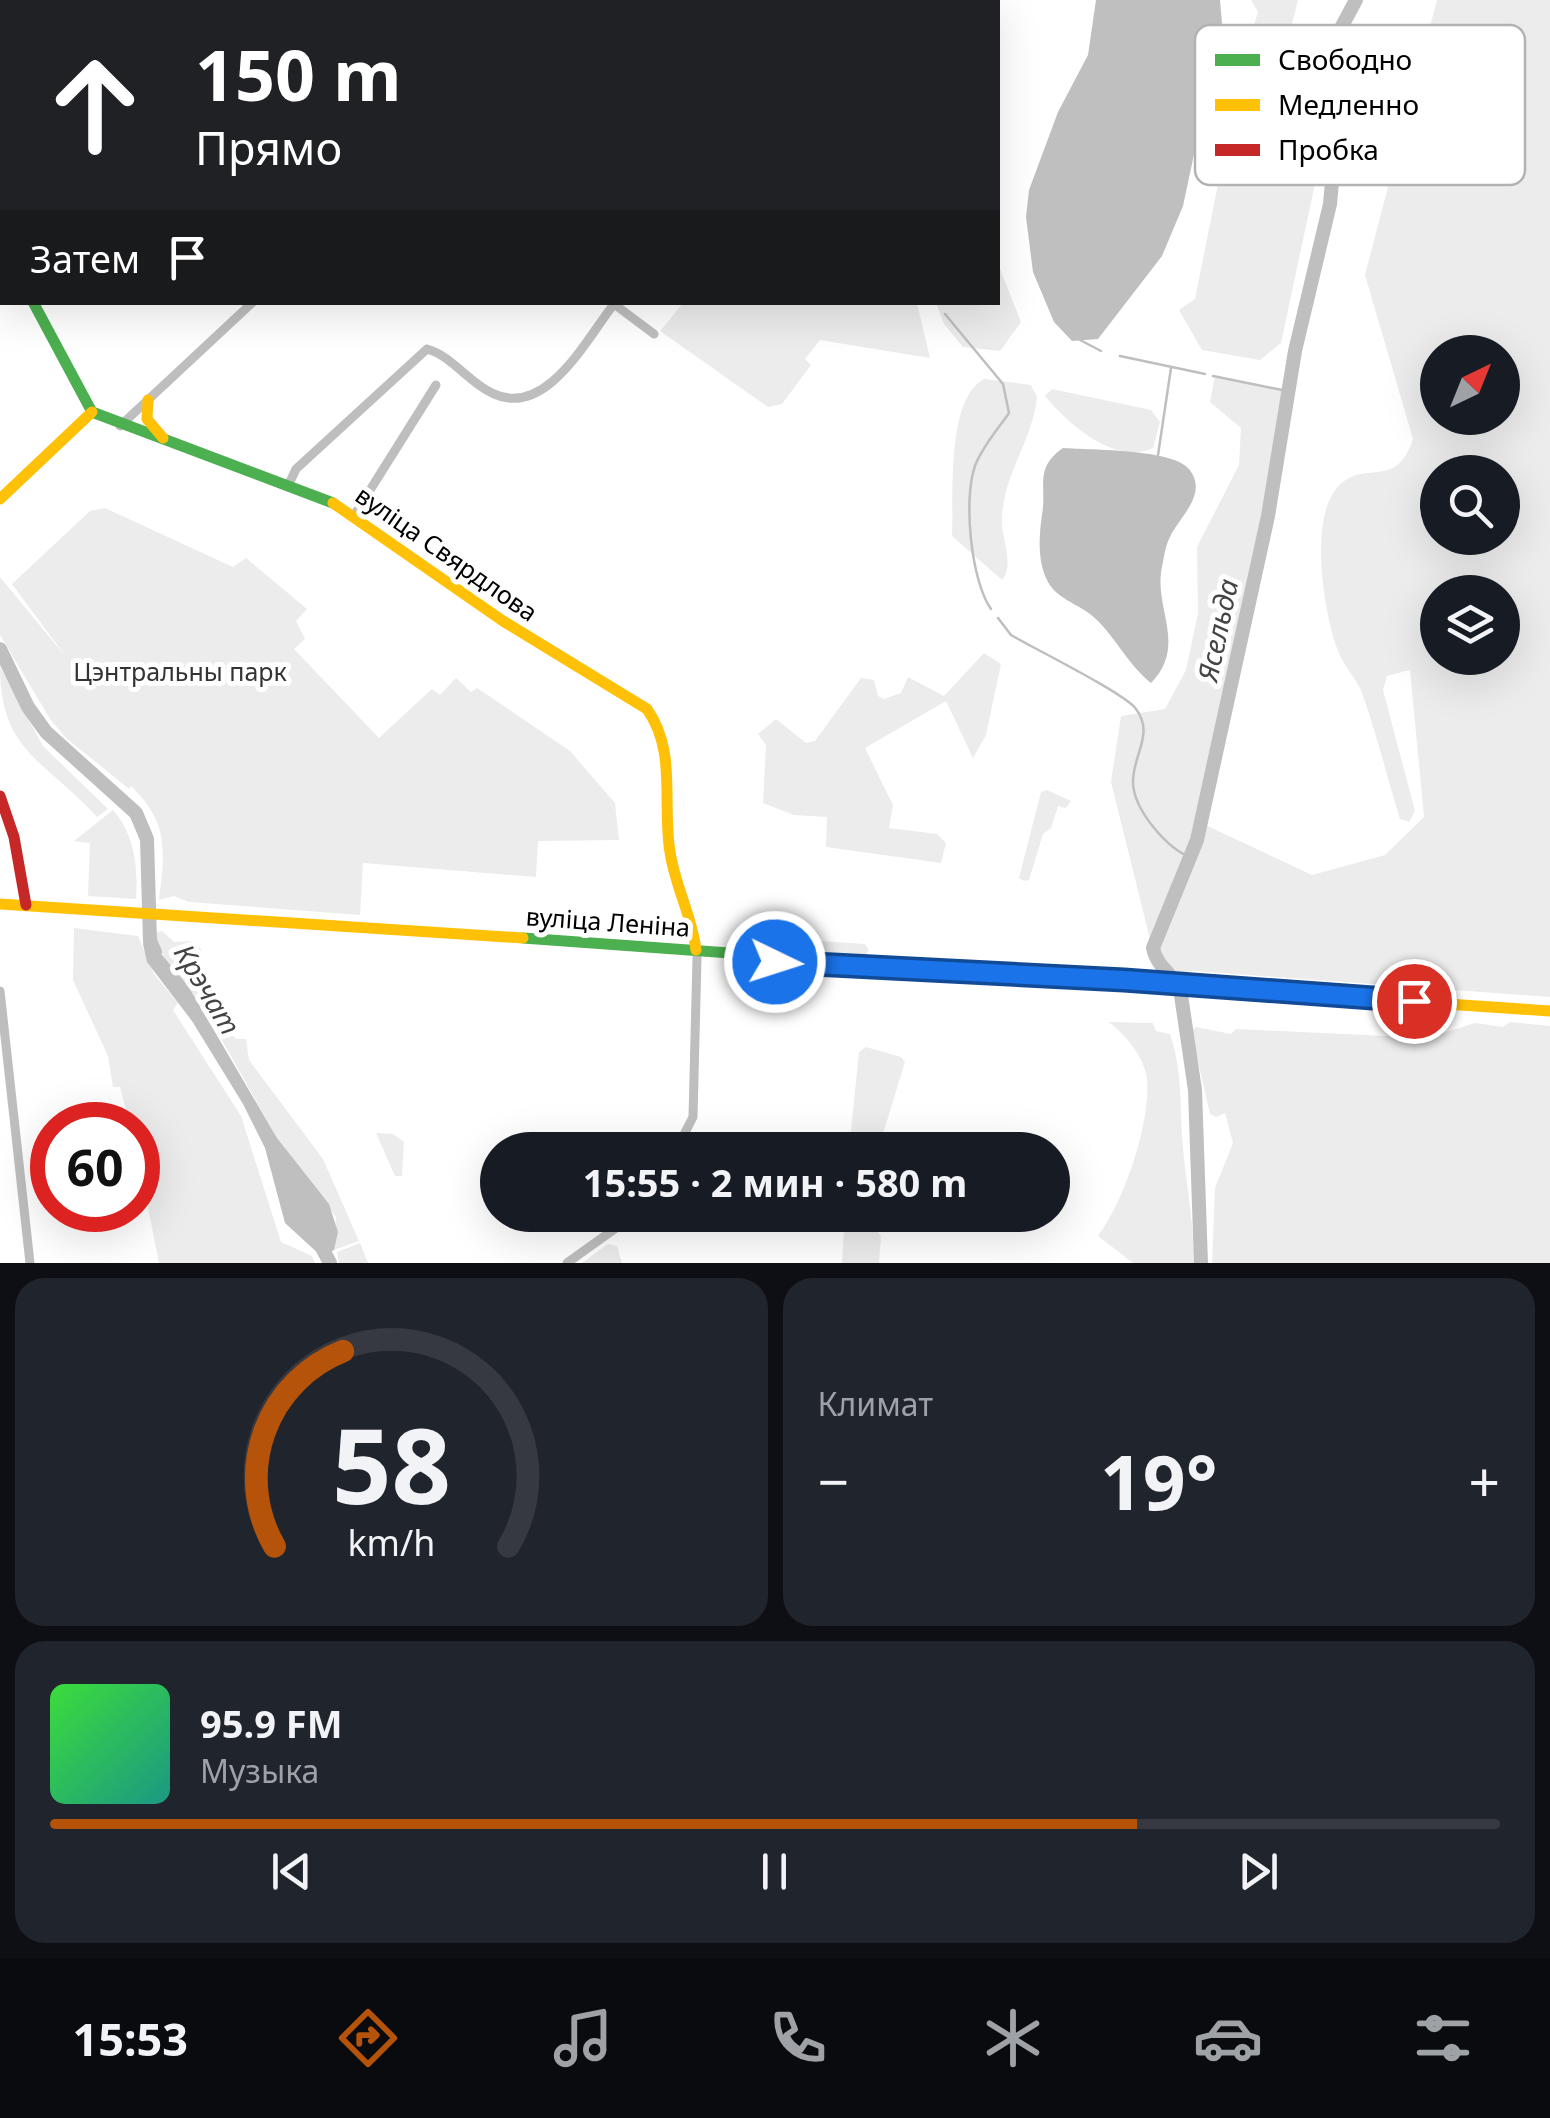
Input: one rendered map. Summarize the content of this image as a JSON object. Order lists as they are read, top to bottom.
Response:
{
  "streets": {
    "main road": ["вуліца Свярдлова", "вуліца Леніна"]
  },
  "crossings": [
    ["вуліца Свярдлова", "вуліца Леніна"]
  ],
  "water": ["Ясельда", "Крэчат"],
  "parks": ["Цэнтральны парк"],
  "legend": ["Свободно", "Медленно", "Пробка"],
  "north": "top right",
  "page": {
    "turn": ["150 m", "Прямо"],
    "then": "Затем",
    "limit": "60",
    "trip": "15:55 · 2 мин · 580 m",
    "tile": "Климат",
    "heat": ["−", "19°", "+"],
    "song": ["95.9 FM", "Музыка"],
    "tabs": "15:53",
    "gauge": ["58", "km/h"]
  }
}
